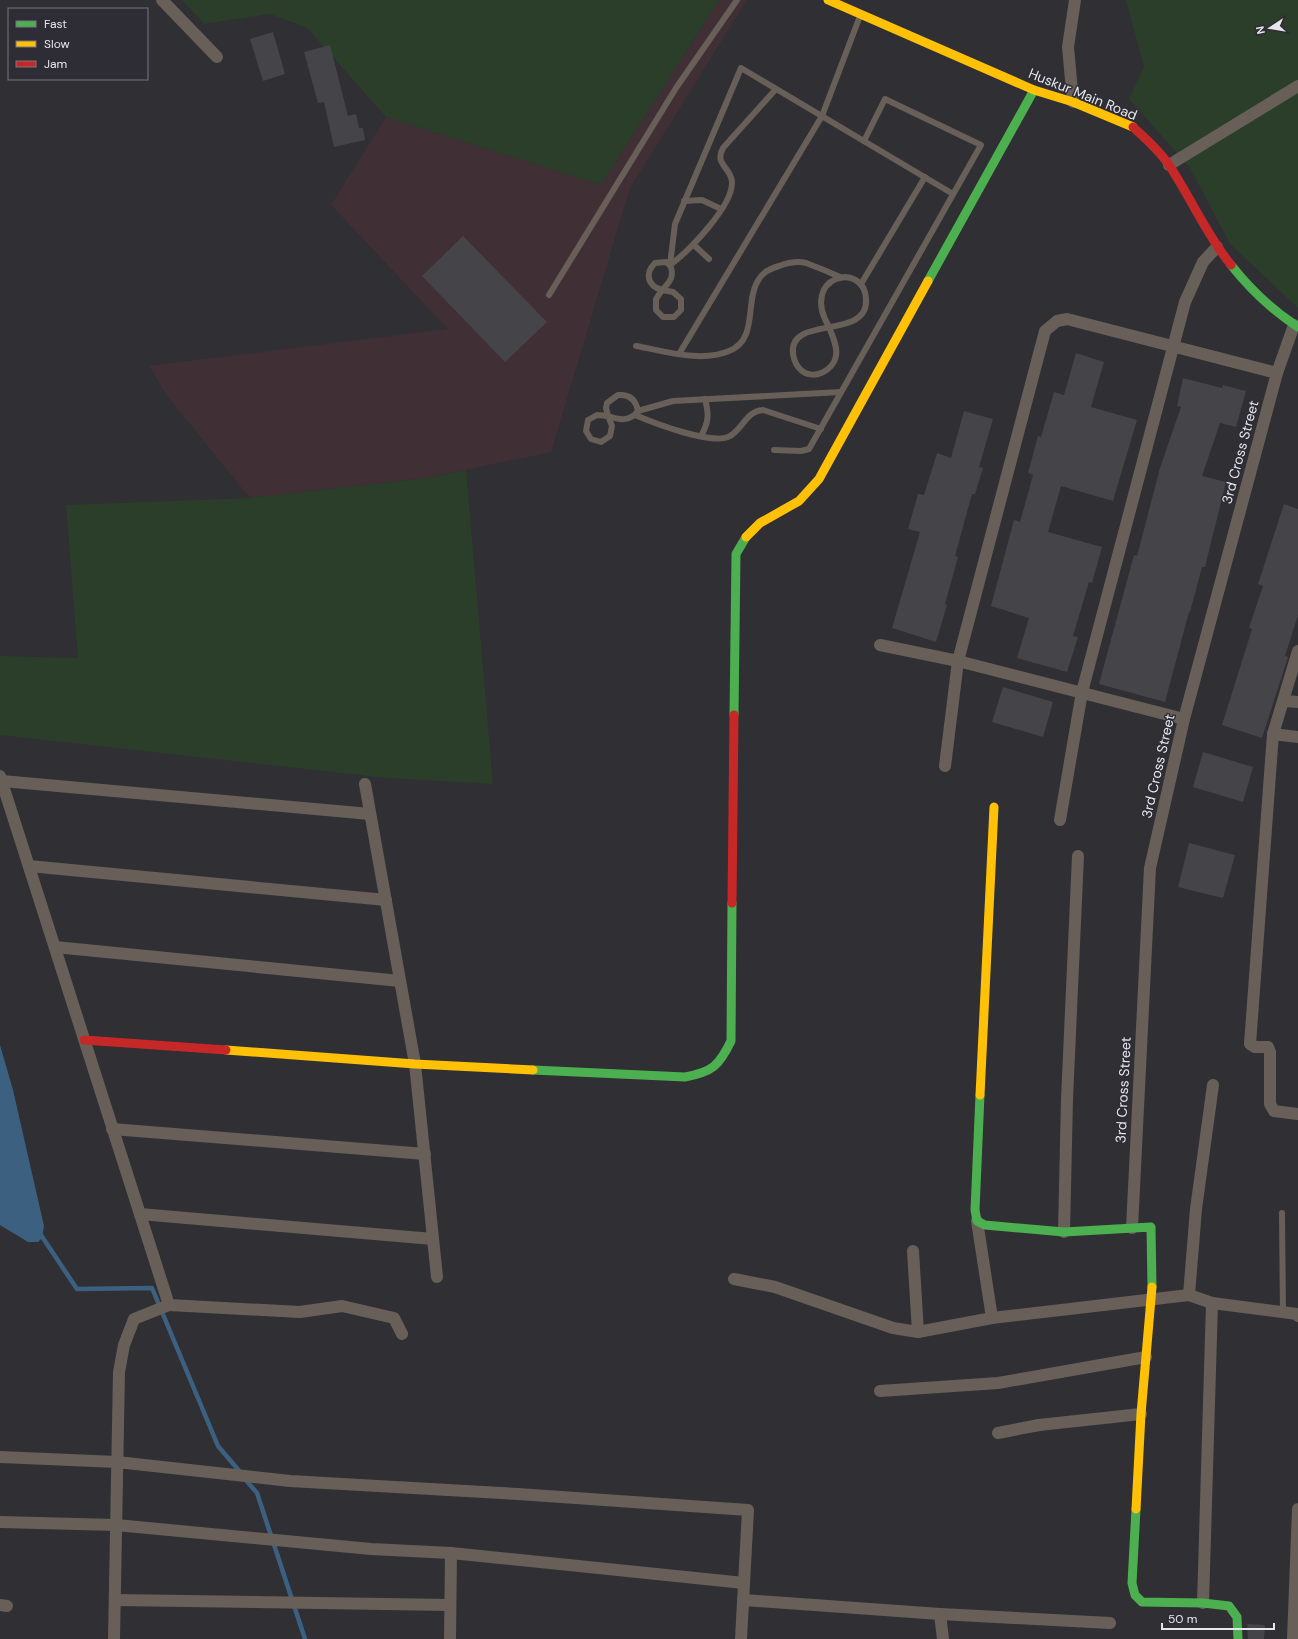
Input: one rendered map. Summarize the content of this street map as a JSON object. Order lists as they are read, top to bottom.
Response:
{
  "streets": {
    "street": ["Huskur Main Road", "3rd Cross Street"]
  },
  "crossings": [
    ["Huskur Main Road", "3rd Cross Street"]
  ],
  "legend": ["Fast", "Slow", "Jam"],
  "scale_bar": "50 m",
  "north": "left"
}
